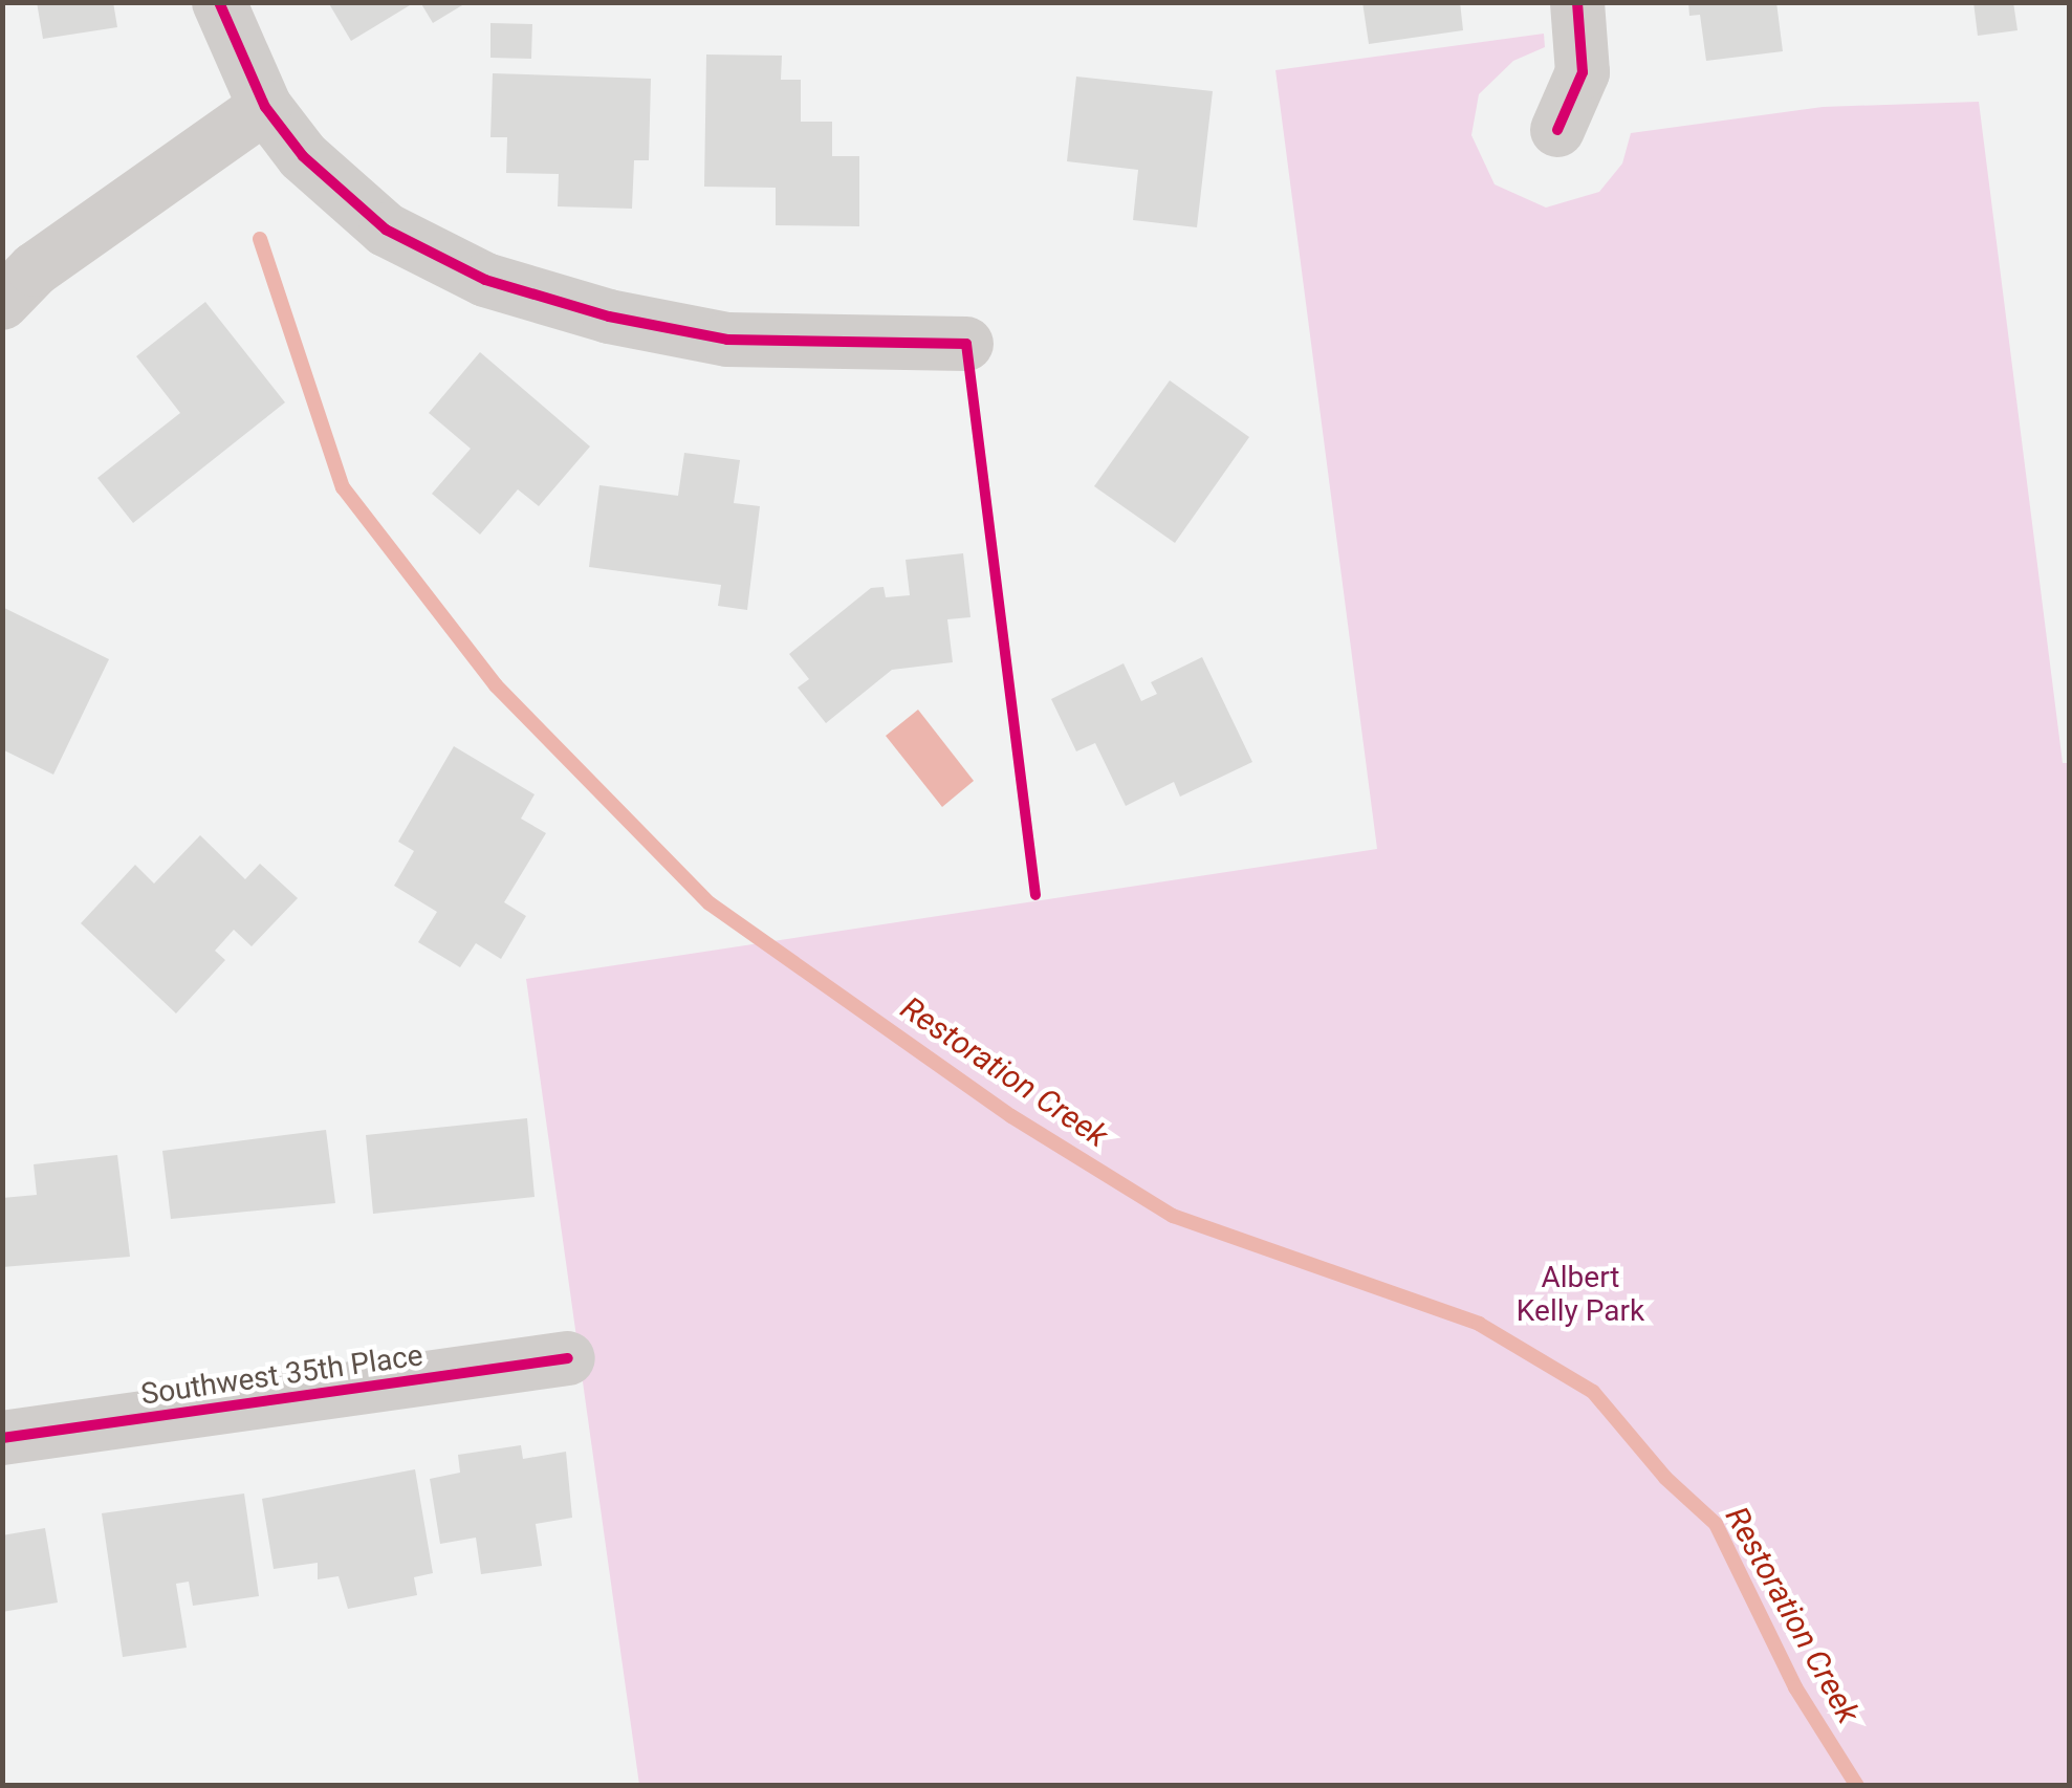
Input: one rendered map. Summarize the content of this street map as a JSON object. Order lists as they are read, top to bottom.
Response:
{
  "streets": {
    "street": ["Southwest 35th Place"]
  },
  "water": ["Restoration Creek"],
  "parks": ["Albert Kelly Park"]
}
